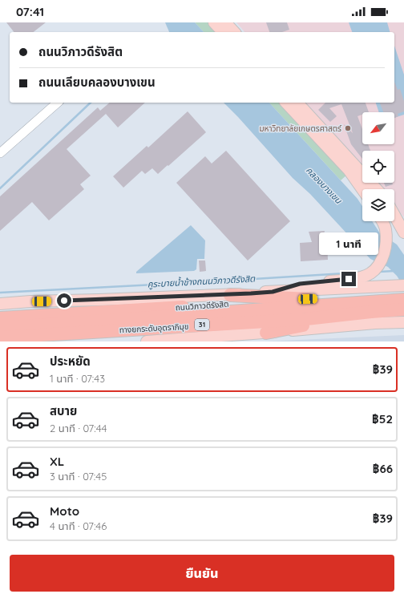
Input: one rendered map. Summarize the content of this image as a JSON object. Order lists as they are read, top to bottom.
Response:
{
  "streets": {
    "highway": ["ถนนวิภาวดีรังสิต", "31", "ทางยกระดับอุตราภิมุข"]
  },
  "water": ["คลองบางเขน", "คูระบายน้ำข้างถนนวิภาวดีรังสิต"],
  "places": ["มหาวิทยาลัยเกษตรศาสตร์"],
  "north": "bottom left",
  "page": {
    "status": "07:41",
    "banner": ["ถนนวิภาวดีรังสิต", "ถนนเลียบคลองบางเขน"],
    "bubble": "1 นาที",
    "list": [
      {
        "name": "ประหยัด",
        "note": "1 นาที · 07:43",
        "value": "฿39"
      },
      {
        "name": "สบาย",
        "note": "2 นาที · 07:44",
        "value": "฿52"
      },
      {
        "name": "XL",
        "note": "3 นาที · 07:45",
        "value": "฿66"
      },
      {
        "name": "Moto",
        "note": "4 นาที · 07:46",
        "value": "฿39"
      }
    ],
    "buttons": "ยืนยัน"
  }
}
